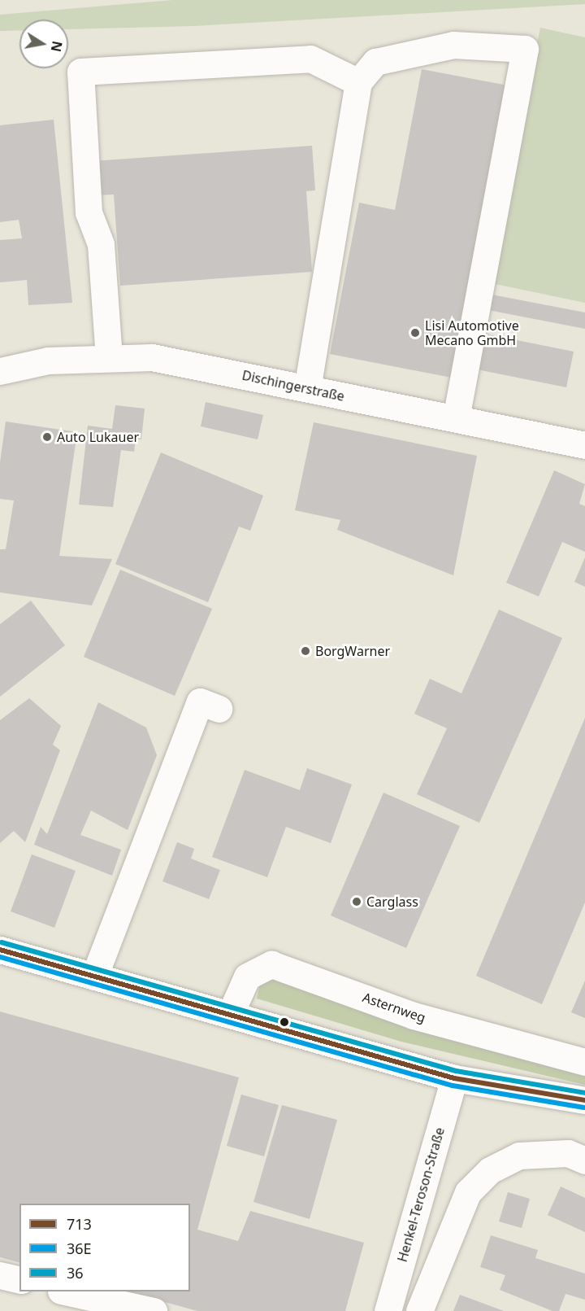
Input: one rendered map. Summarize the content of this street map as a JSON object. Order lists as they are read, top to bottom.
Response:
{
  "streets": {
    "street": ["Dischingerstraße", "Asternweg", "Henkel-Teroson-Straße"]
  },
  "places": [
    "Lisi Automotive Mecano GmbH",
    "Auto Lukauer",
    "BorgWarner",
    "Carglass"
  ],
  "lines": ["transit line 36", "transit line 713", "transit line 36E"],
  "legend": ["713", "36E", "36"],
  "north": "right"
}
